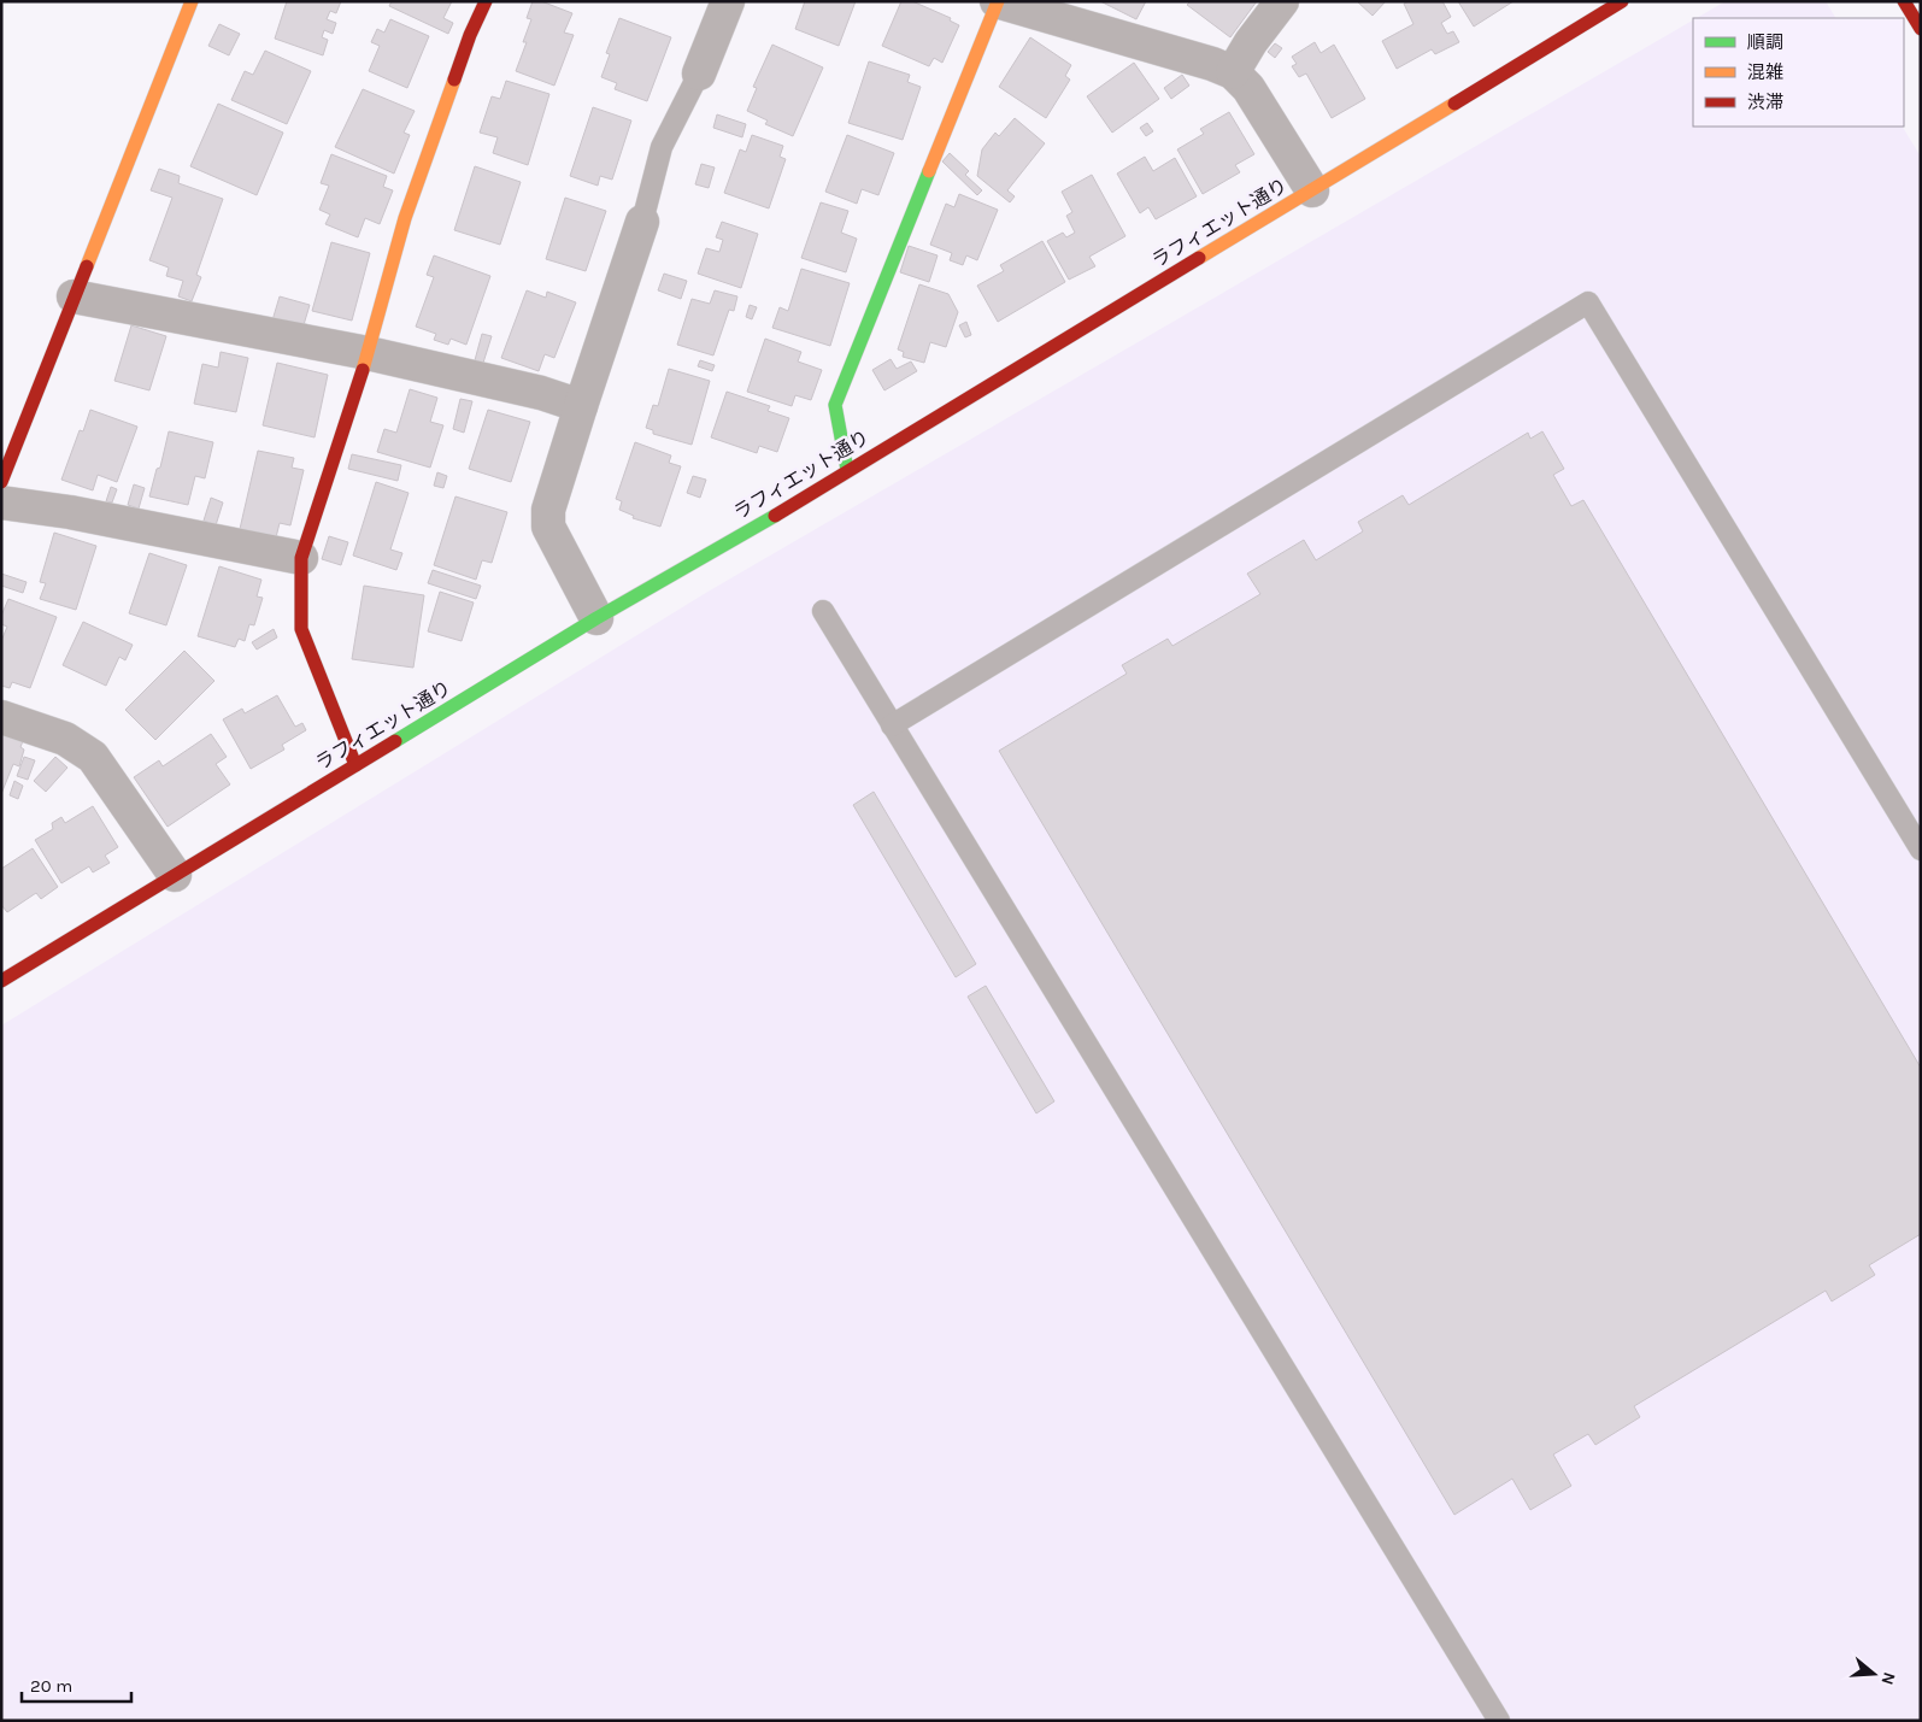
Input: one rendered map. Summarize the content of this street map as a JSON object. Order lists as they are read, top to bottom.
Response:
{
  "streets": {
    "street": ["ラフィエット通り"]
  },
  "legend": ["順調", "混雑", "渋滞"],
  "scale_bar": "20 m",
  "north": "right"
}
